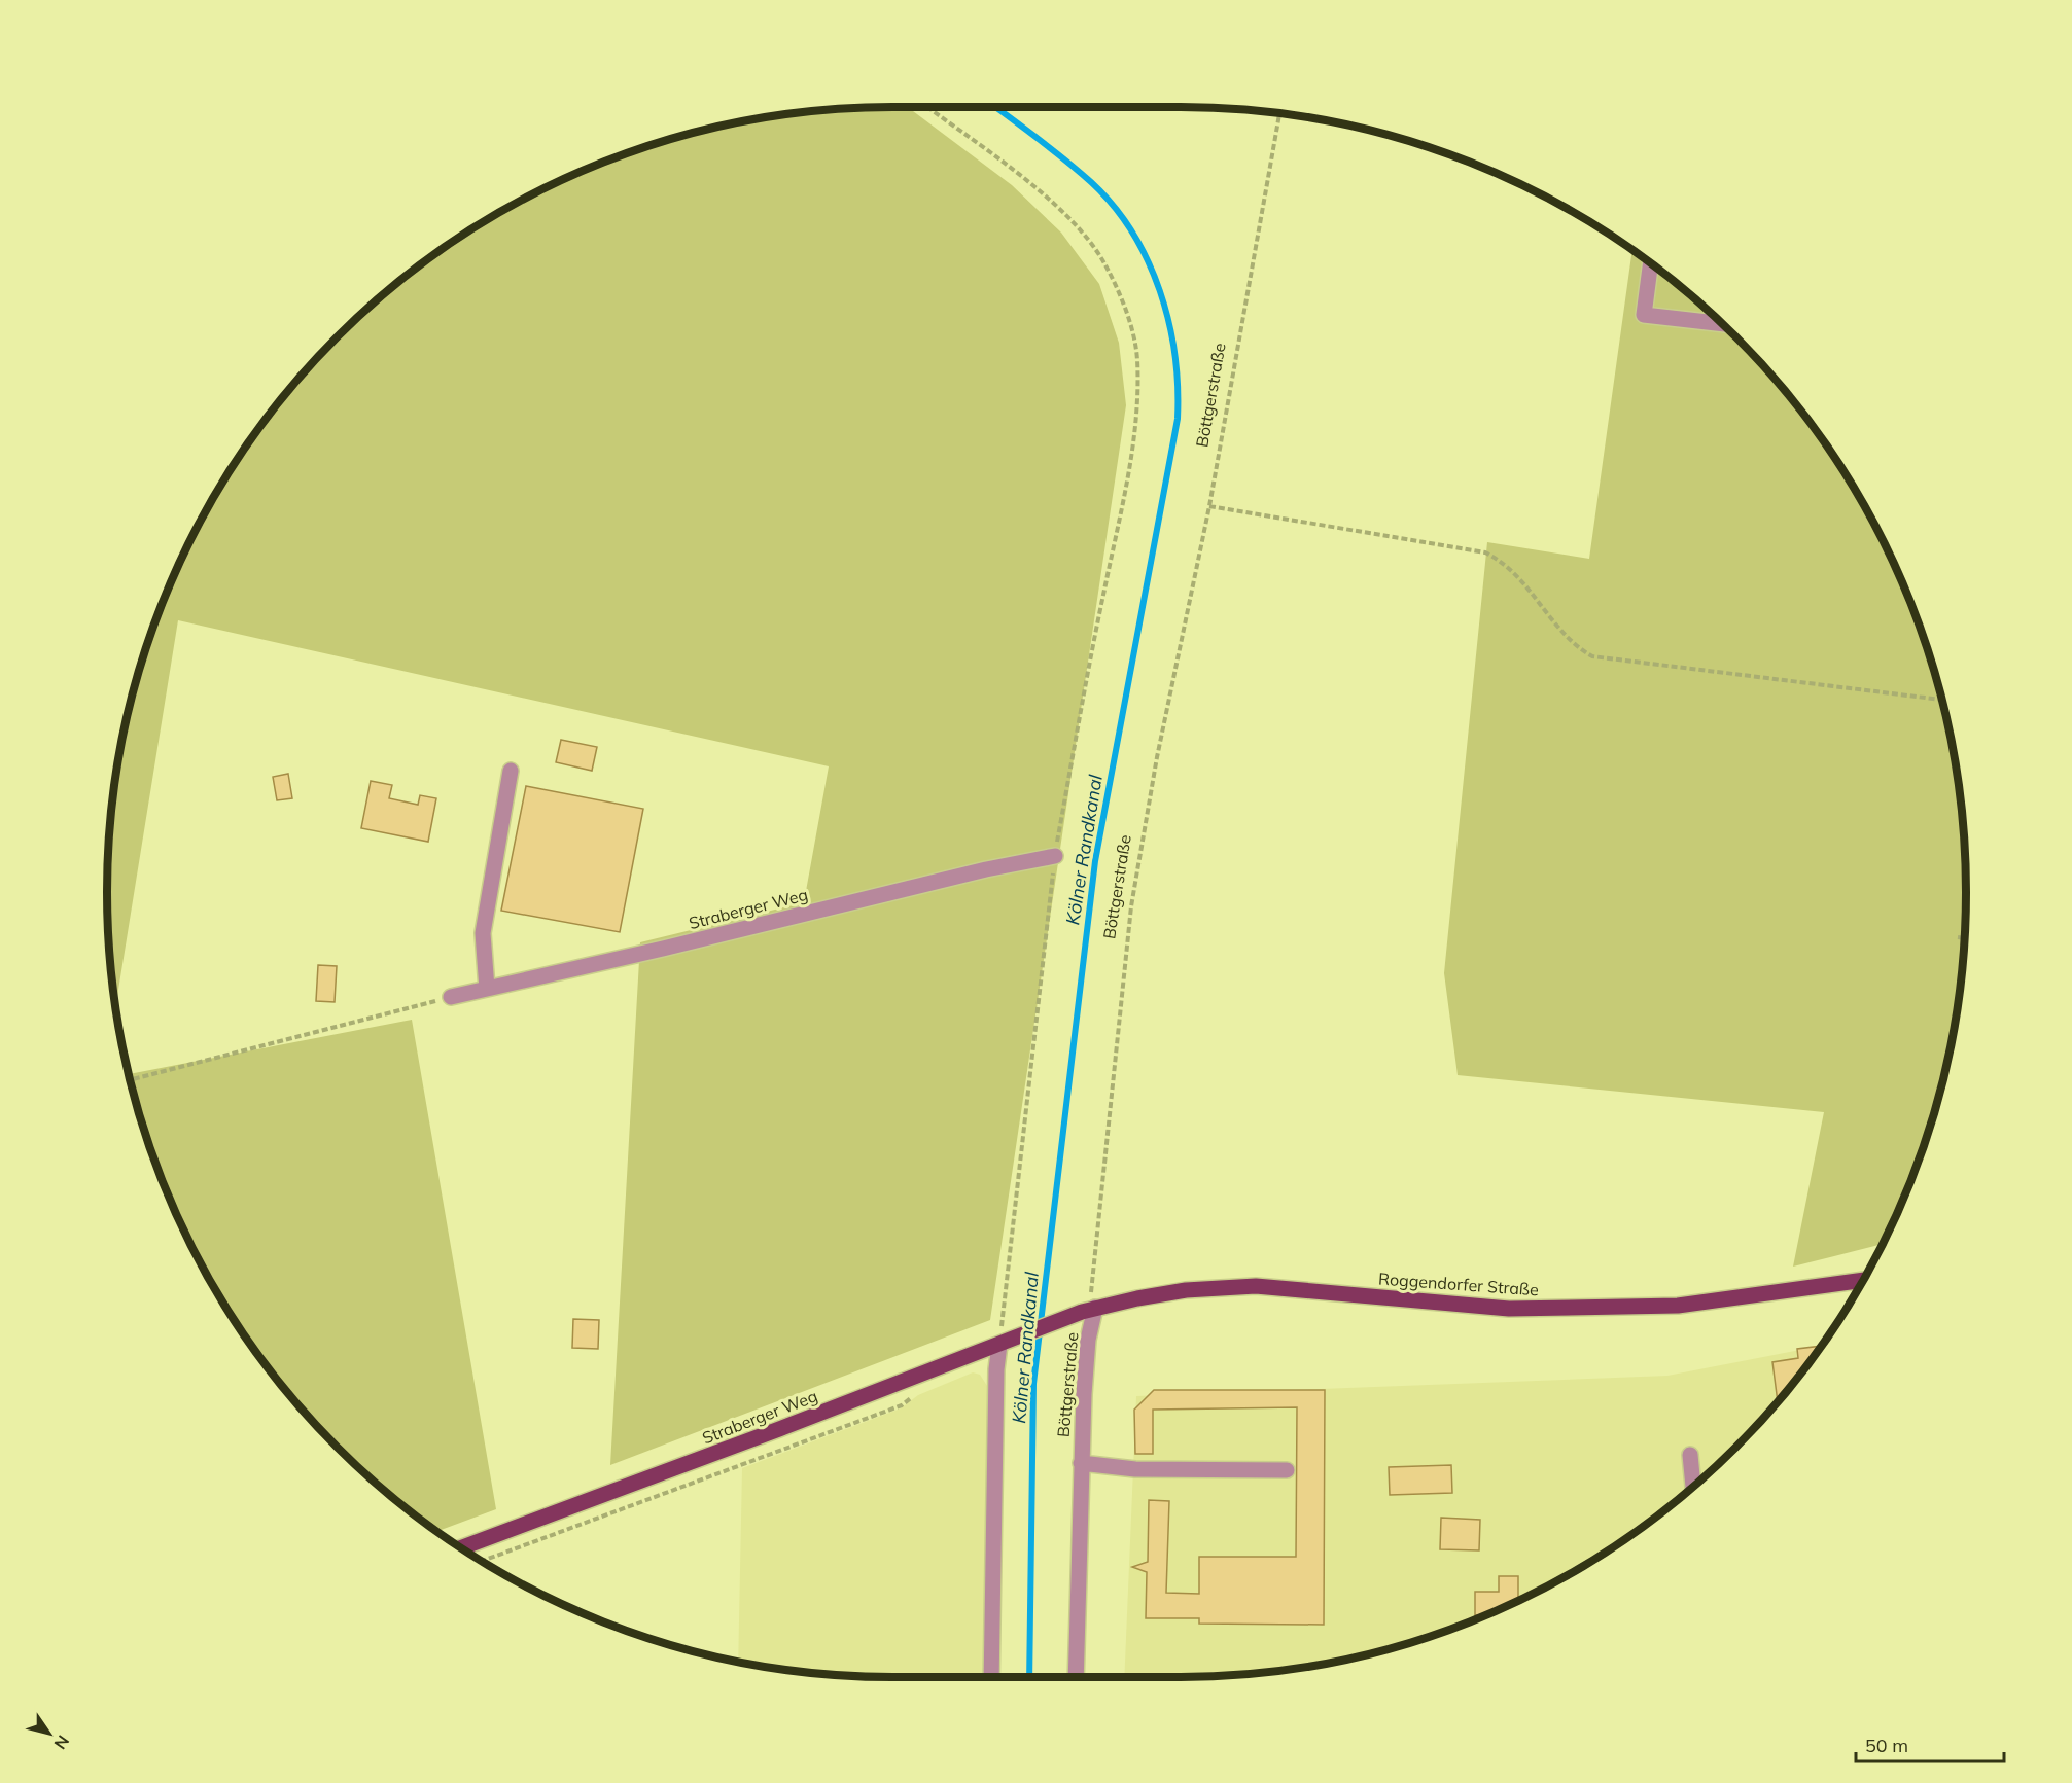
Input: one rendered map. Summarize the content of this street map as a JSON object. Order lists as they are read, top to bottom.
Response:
{
  "streets": {
    "main road": ["Straberger Weg", "Roggendorfer Straße"],
    "lane": ["Böttgerstraße"]
  },
  "crossings": [
    ["Böttgerstraße", "Straberger Weg"],
    ["Böttgerstraße", "Roggendorfer Straße"],
    ["Straberger Weg", "Roggendorfer Straße"]
  ],
  "water": ["Kölner Randkanal"],
  "scale_bar": "50 m",
  "north": "bottom right"
}
